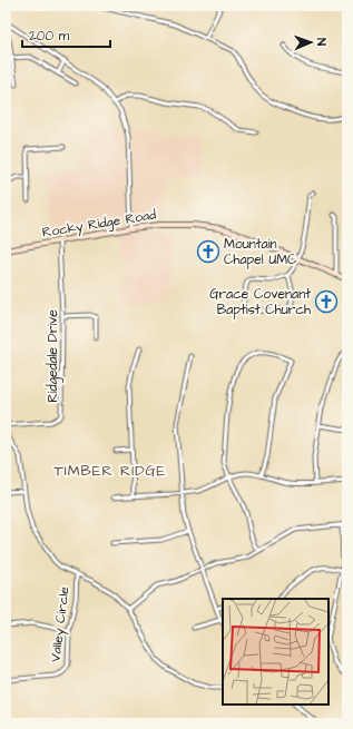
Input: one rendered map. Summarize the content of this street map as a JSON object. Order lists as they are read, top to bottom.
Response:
{
  "streets": {
    "main road": ["Rocky Ridge Road"],
    "street": ["Ridgedale Drive", "Valley Circle"]
  },
  "crossings": [
    ["Rocky Ridge Road", "Ridgedale Drive"]
  ],
  "districts": ["TIMBER RIDGE"],
  "places": {
    "church": ["Mountain Chapel UMC", "Grace Covenant Baptist Church"]
  },
  "scale_bar": "200 m",
  "north": "right"
}
